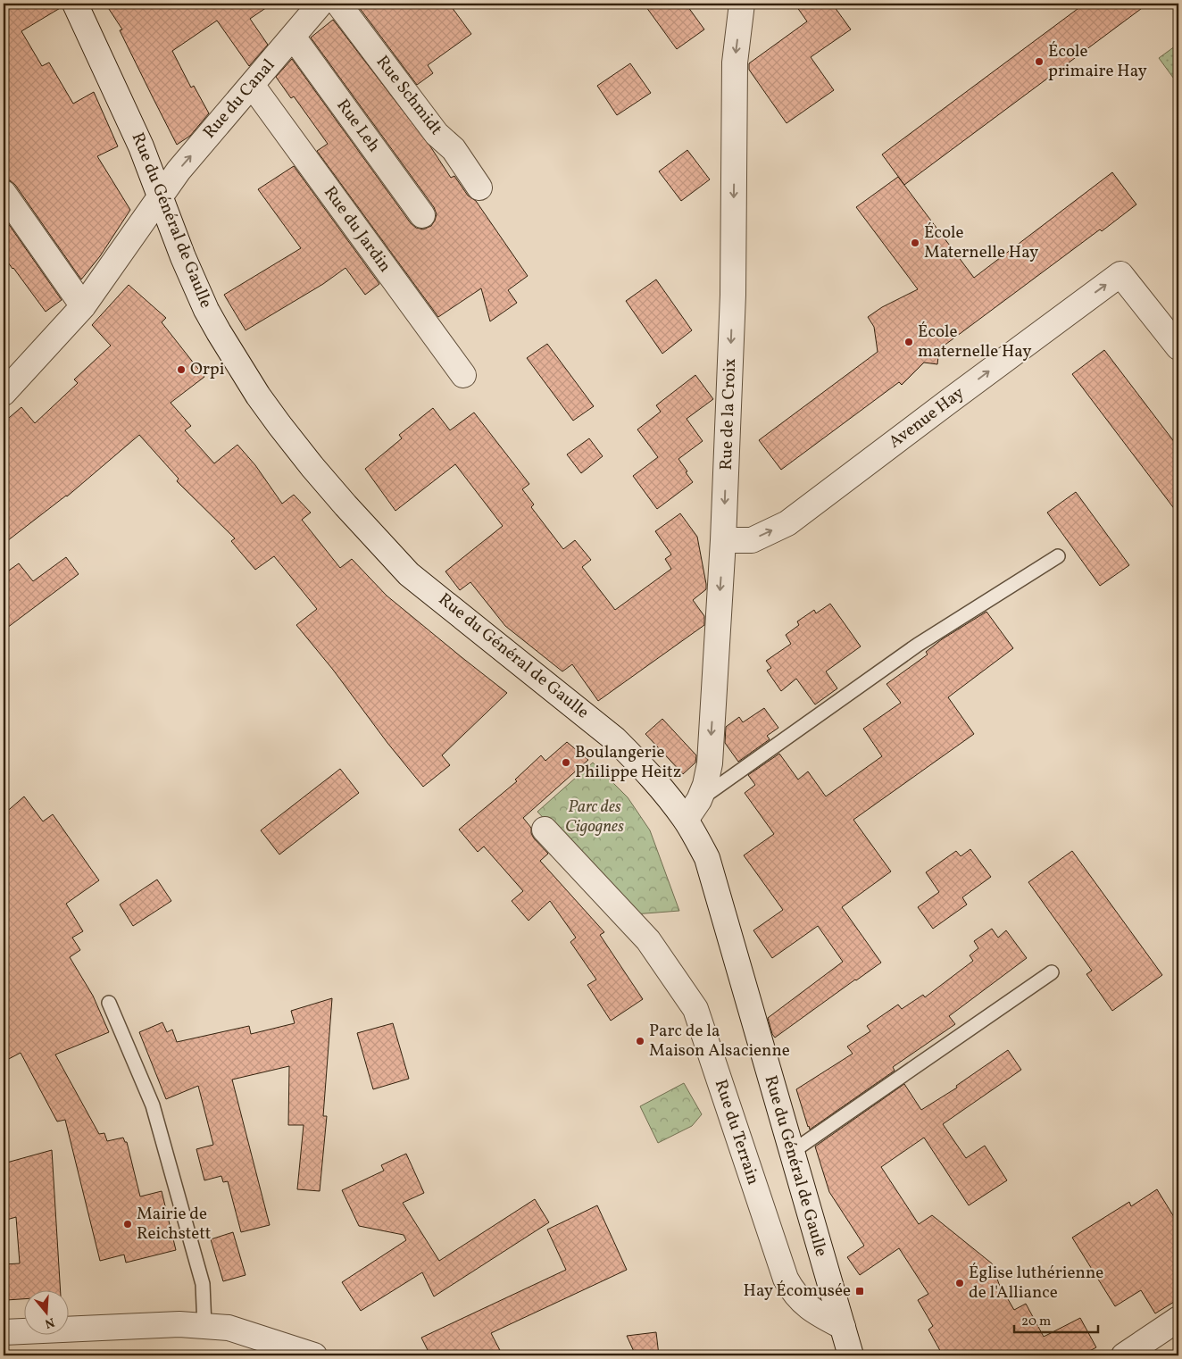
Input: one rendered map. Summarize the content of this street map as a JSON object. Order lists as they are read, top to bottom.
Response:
{
  "streets": {
    "street": [
      "Rue Schmidt",
      "Rue du Canal",
      "Rue Leh",
      "Rue du Général de Gaulle",
      "Rue du Jardin",
      "Rue de la Croix",
      "Avenue Hay",
      "Rue du Terrain"
    ]
  },
  "crossings": [
    ["Rue du Canal", "Rue Leh"],
    ["Rue du Canal", "Rue du Général de Gaulle"],
    ["Rue du Canal", "Rue du Jardin"],
    ["Rue du Général de Gaulle", "Rue de la Croix"],
    ["Rue du Général de Gaulle", "Rue du Terrain"],
    ["Rue de la Croix", "Avenue Hay"]
  ],
  "one_way": ["Rue de la Croix", "Avenue Hay"],
  "parks": ["Parc des Cigognes"],
  "places": {
    "other": [
      "École primaire Hay",
      "École Maternelle Hay",
      "École maternelle Hay",
      "Orpi",
      "Boulangerie Philippe Heitz",
      "Parc de la Maison Alsacienne",
      "Mairie de Reichstett",
      "Église luthérienne de l'Alliance"
    ],
    "transit": ["Hay Écomusée"]
  },
  "scale_bar": "20 m",
  "north": "bottom"
}
